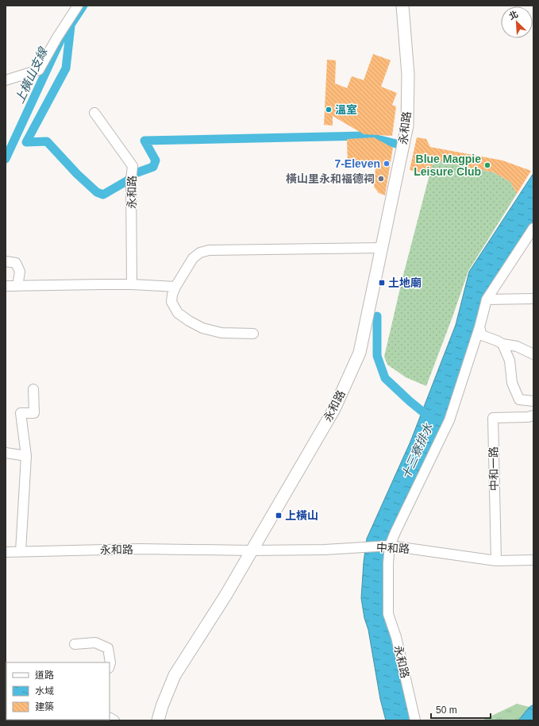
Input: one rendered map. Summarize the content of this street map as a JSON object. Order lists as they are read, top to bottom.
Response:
{
  "streets": {
    "main road": ["永和路"],
    "street": ["中和一路", "中和路"]
  },
  "crossings": [
    ["永和路", "中和路"],
    ["中和一路", "中和路"]
  ],
  "water": ["上橫山支線", "十三寮排水"],
  "places": {
    "other": [
      "溫室",
      "7-Eleven",
      "Blue Magpie Leisure Club",
      "橫山里永和福德祠"
    ],
    "transit": ["土地廟", "上橫山"]
  },
  "legend": ["道路", "水域", "建築"],
  "scale_bar": "50 m",
  "north": "top left"
}
